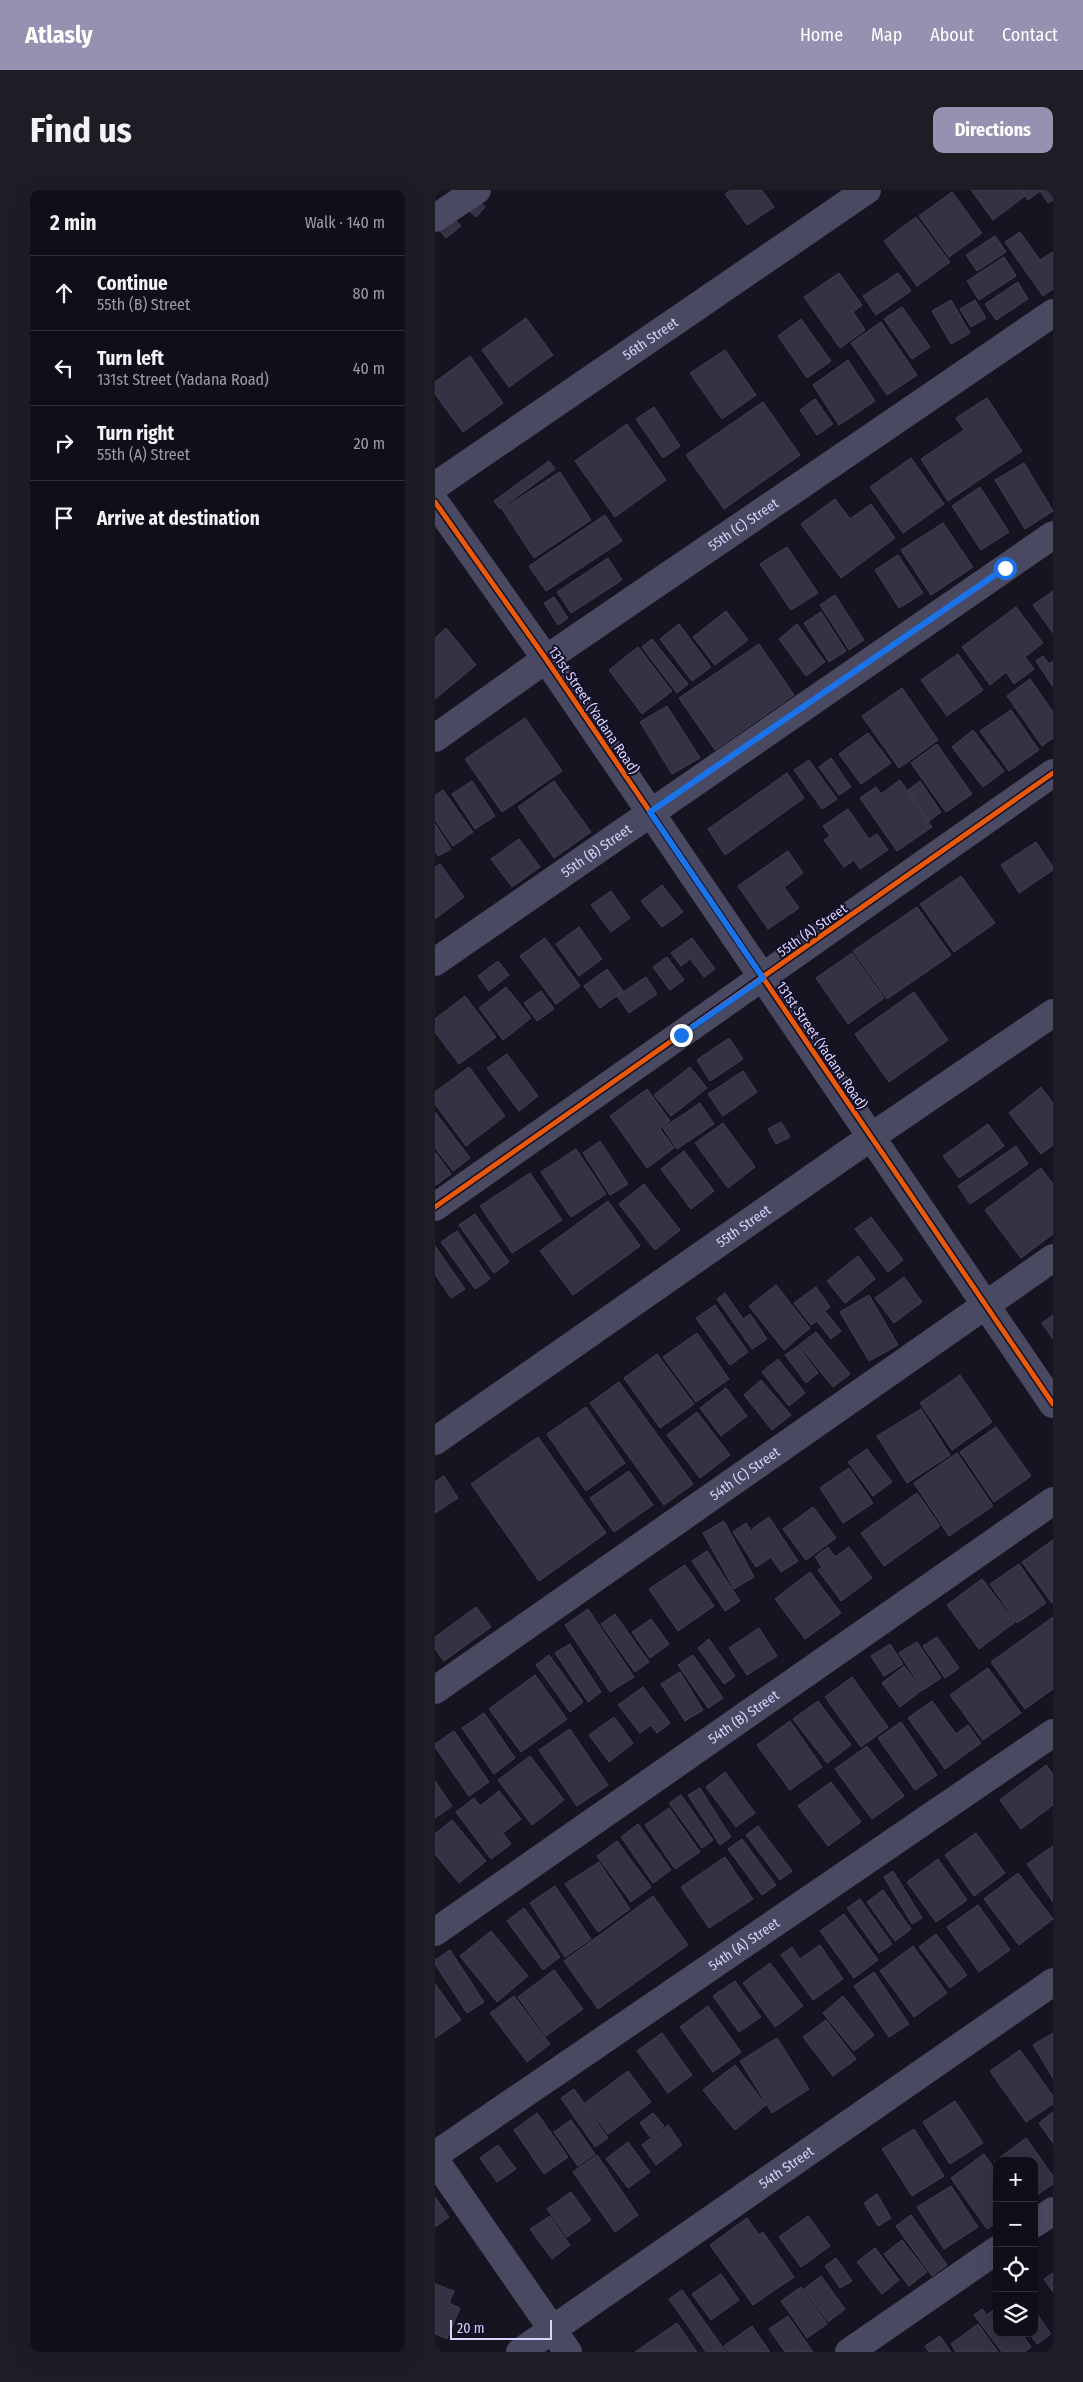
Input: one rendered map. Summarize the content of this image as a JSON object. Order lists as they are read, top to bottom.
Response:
{
  "streets": {
    "street": [
      "56th Street",
      "55th (C) Street",
      "131st Street (Yadana Road)",
      "55th (B) Street",
      "55th (A) Street",
      "55th Street",
      "54th (C) Street",
      "54th (B) Street",
      "54th (A) Street",
      "54th Street"
    ]
  },
  "crossings": [
    ["55th (C) Street", "131st Street (Yadana Road)"],
    ["131st Street (Yadana Road)", "55th (B) Street"],
    ["131st Street (Yadana Road)", "55th (A) Street"],
    ["131st Street (Yadana Road)", "55th Street"],
    ["131st Street (Yadana Road)", "54th (C) Street"]
  ],
  "scale_bar": "20 m",
  "page": {
    "header": "Atlasly",
    "nav": [
      "Home",
      "Map",
      "About",
      "Contact"
    ],
    "buttons": "Directions",
    "title": "Find us",
    "heading": ["2 min", "Walk · 140 m"],
    "list": [
      ["Continue", "55th (B) Street", "80 m"],
      ["Turn left", "131st Street (Yadana Road)", "40 m"],
      ["Turn right", "55th (A) Street", "20 m"],
      "Arrive at destination"
    ],
    "map_buttons": ["+", "−"],
    "scale": "20 m"
  }
}
